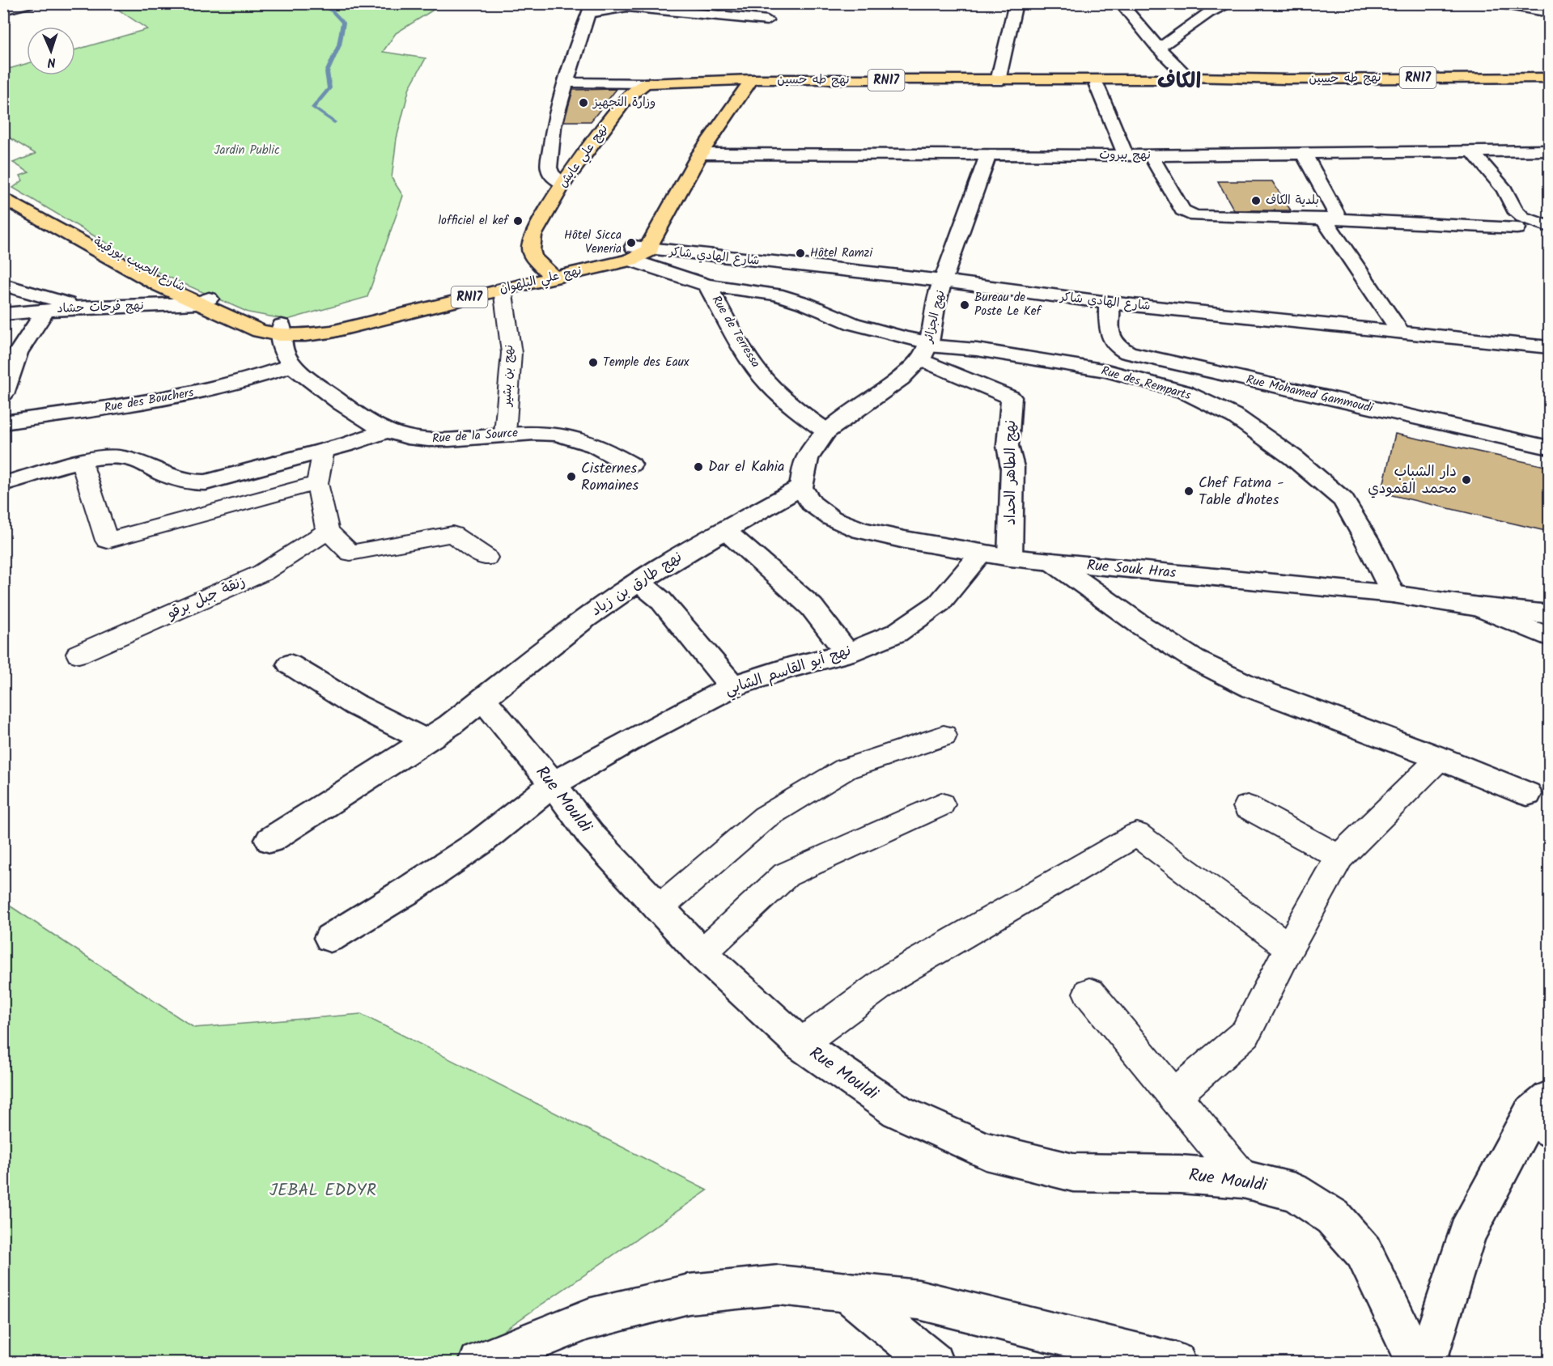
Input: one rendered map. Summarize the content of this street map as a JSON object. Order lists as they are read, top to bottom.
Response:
{
  "streets": {
    "main road": [
      "RN17",
      "نهج طه حسين",
      "نهج علي عايش",
      "شارع الحبيب بورقيبة",
      "نهج علي البلهوان"
    ],
    "street": [
      "نهج بيروت",
      "شارع الهادي شاكر",
      "نهج فرحات حشاد",
      "نهج الجزائر",
      "Rue de Terressa",
      "نهج بن بشير",
      "Rue des Remparts",
      "Rue Mohamed Gammoudi",
      "Rue des Bouchers",
      "Rue de la Source",
      "نهج الطاهر الحداد",
      "Rue Souk Hras",
      "نهج طارق بن زياد",
      "زنقة جبل برقو",
      "نهج أبو القاسم الشابي",
      "Rue Mouldi"
    ]
  },
  "crossings": [
    ["RN17", "نهج طه حسين"],
    ["نهج بيروت", "نهج الجزائر"],
    ["نهج علي عايش", "نهج علي البلهوان"],
    ["شارع الهادي شاكر", "نهج علي البلهوان"],
    ["شارع الهادي شاكر", "نهج الجزائر"],
    ["شارع الهادي شاكر", "Rue de Terressa"],
    ["شارع الهادي شاكر", "Rue Mohamed Gammoudi"],
    ["شارع الحبيب بورقيبة", "نهج علي البلهوان"],
    ["شارع الحبيب بورقيبة", "نهج فرحات حشاد"],
    ["شارع الحبيب بورقيبة", "Rue de la Source"],
    ["نهج علي البلهوان", "Rue de Terressa"],
    ["نهج علي البلهوان", "نهج بن بشير"],
    ["نهج علي البلهوان", "Rue de la Source"],
    ["نهج الجزائر", "Rue de Terressa"],
    ["نهج الجزائر", "Rue des Remparts"],
    ["نهج الجزائر", "نهج الطاهر الحداد"],
    ["نهج الجزائر", "Rue Souk Hras"],
    ["نهج الجزائر", "نهج طارق بن زياد"],
    ["نهج بن بشير", "Rue de la Source"],
    ["Rue des Remparts", "نهج الطاهر الحداد"],
    ["Rue des Remparts", "Rue Souk Hras"],
    ["Rue des Bouchers", "Rue de la Source"],
    ["نهج الطاهر الحداد", "Rue Souk Hras"],
    ["Rue Souk Hras", "نهج طارق بن زياد"],
    ["Rue Souk Hras", "نهج أبو القاسم الشابي"],
    ["نهج طارق بن زياد", "Rue Mouldi"],
    ["نهج أبو القاسم الشابي", "Rue Mouldi"]
  ],
  "districts": ["الكاف"],
  "parks": ["Jardin Public", "JEBAL EDDYR"],
  "places": [
    "وزارة التجهيز",
    "بلدية الكاف",
    "lofficiel el kef",
    "Hôtel Sicca Veneria",
    "Hôtel Ramzi",
    "Bureau de Poste Le Kef",
    "Temple des Eaux",
    "Dar el Kahia",
    "Cisternes Romaines",
    "دار الشباب محمد القمودي",
    "Chef Fatma - Table d'hotes"
  ],
  "north": "bottom"
}
